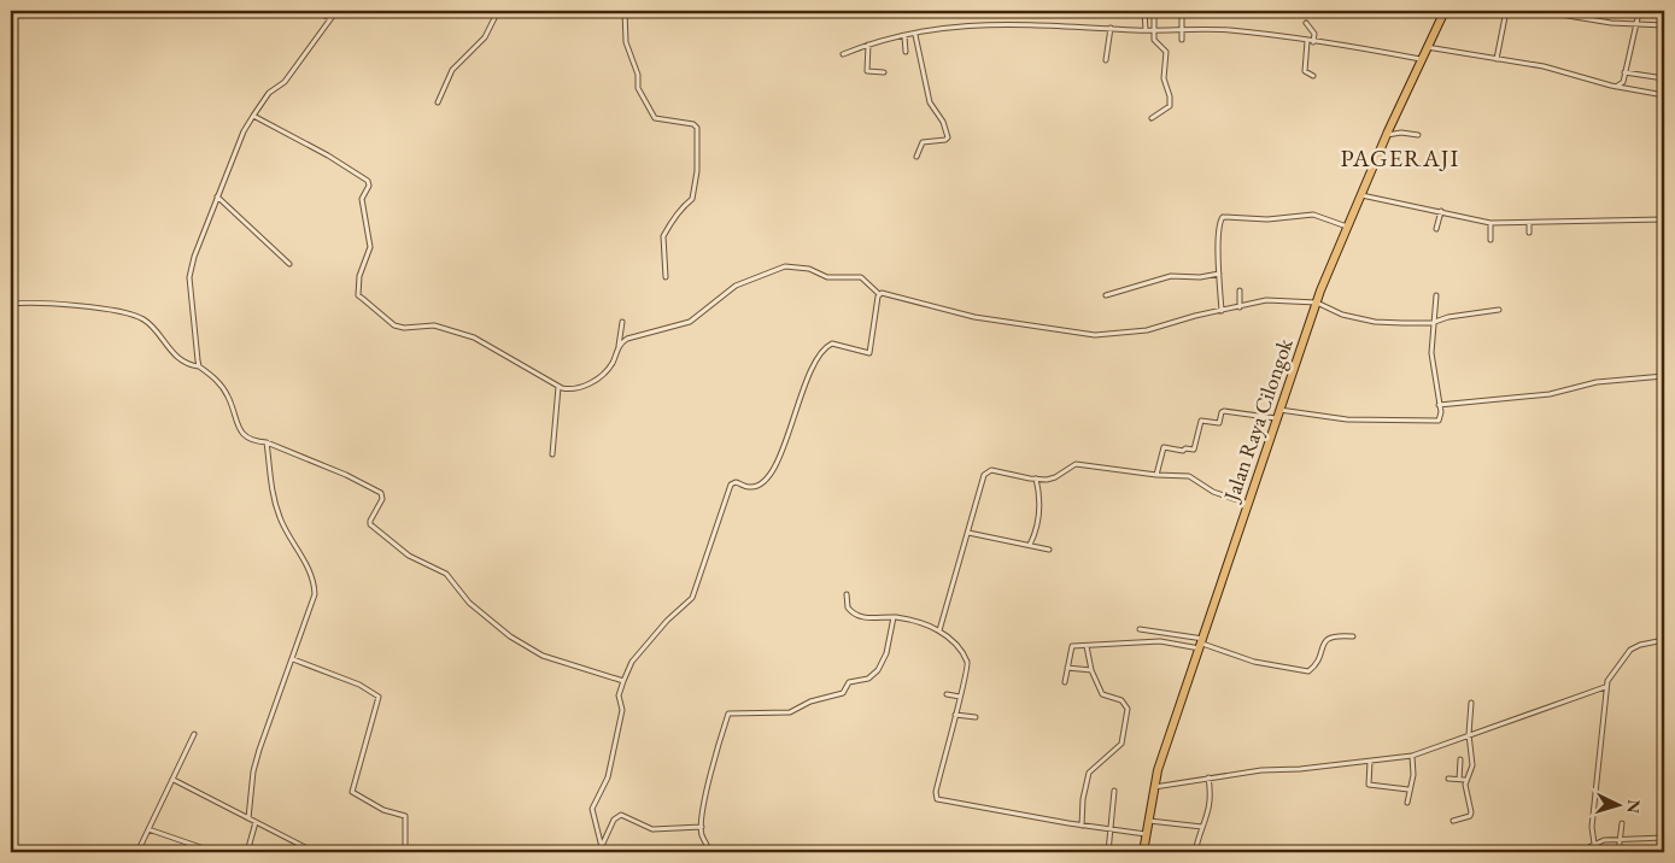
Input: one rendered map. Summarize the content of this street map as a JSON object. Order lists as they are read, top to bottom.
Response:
{
  "streets": {
    "highway": ["Jalan Raya Cilongok"]
  },
  "districts": ["PAGERAJI"],
  "north": "right"
}
